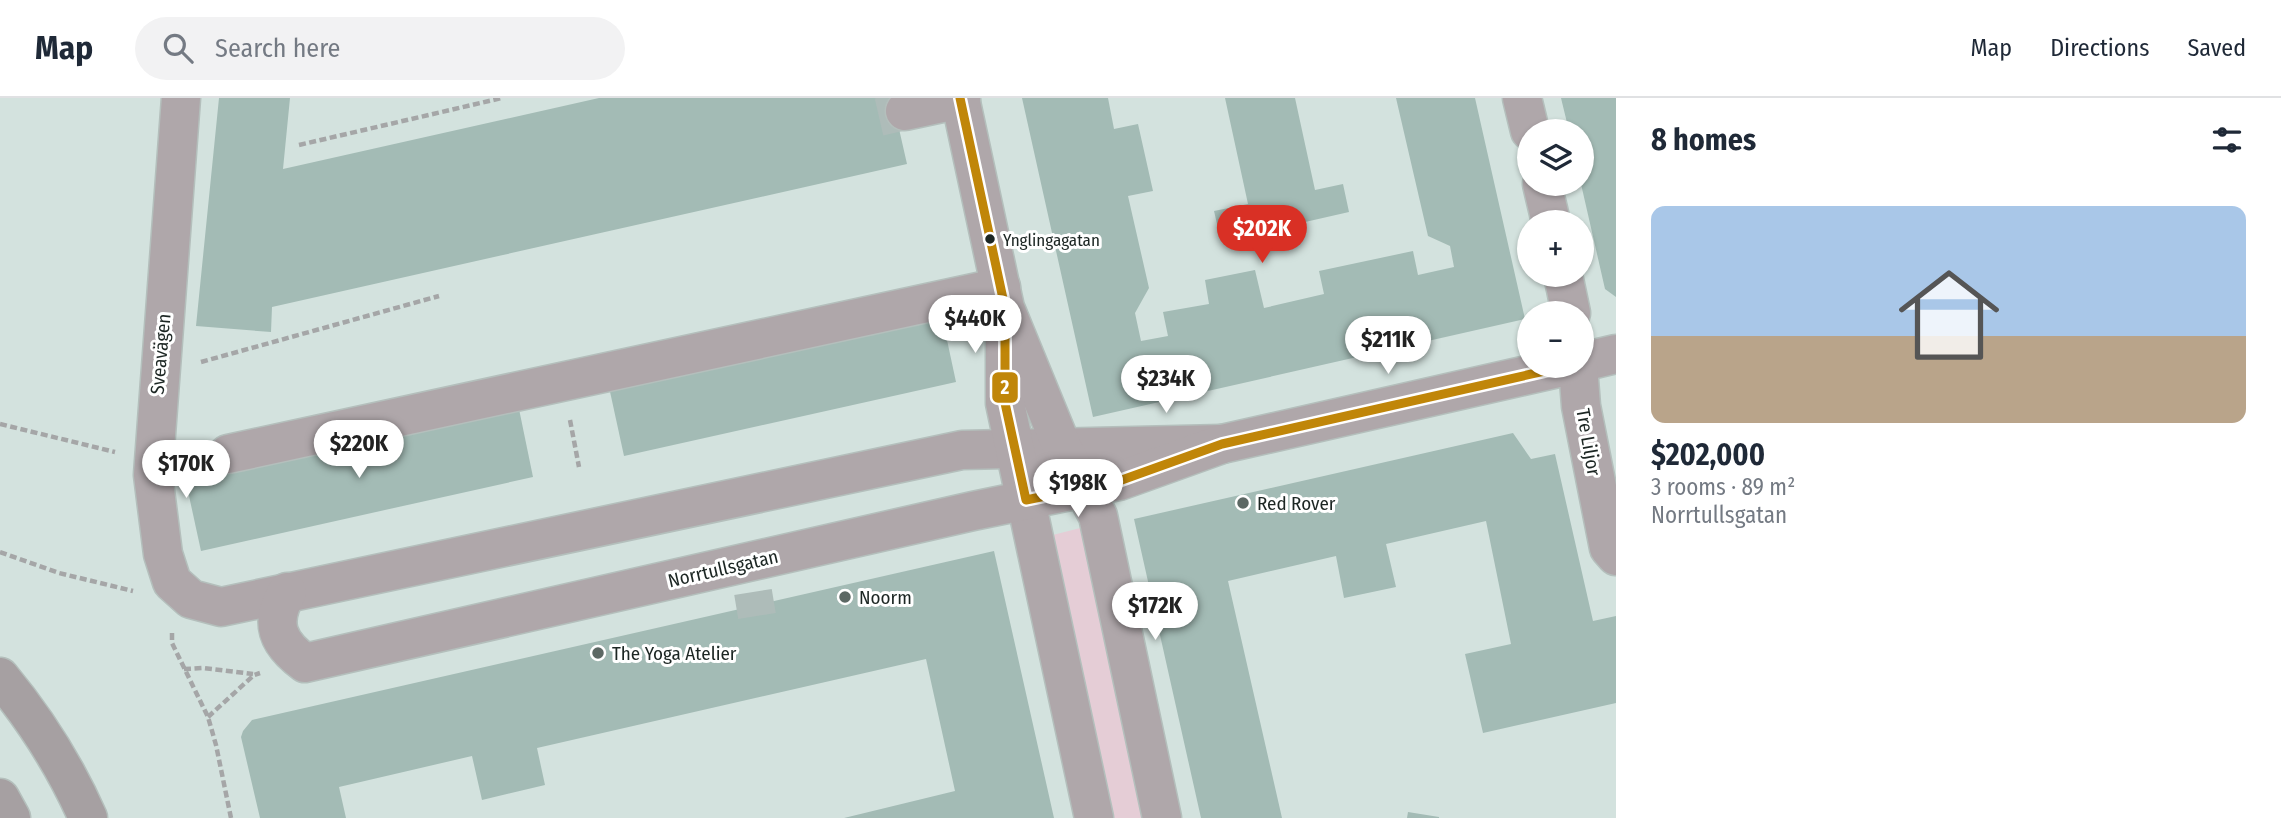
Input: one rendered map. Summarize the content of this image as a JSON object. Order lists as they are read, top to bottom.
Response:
{
  "streets": {
    "street": ["Sveavägen", "Tre Liljor", "Norrtullsgatan"]
  },
  "crossings": [
    ["Sveavägen", "Norrtullsgatan"]
  ],
  "places": [
    "Ynglingagatan",
    "Red Rover",
    "Noorm",
    "The Yoga Atelier"
  ],
  "lines": ["transit line 2"],
  "page": {
    "header": "Map",
    "search": "Search here",
    "nav": ["Map", "Directions", "Saved"],
    "heading": "8 homes",
    "map_buttons": ["+", "−"],
    "list": [
      {
        "name": "$202,000",
        "note": "3 rooms · 89 m² · Norrtullsgatan"
      }
    ],
    "price": [
      "$202K",
      "$440K",
      "$211K",
      "$234K",
      "$220K",
      "$170K",
      "$198K",
      "$172K"
    ]
  }
}
